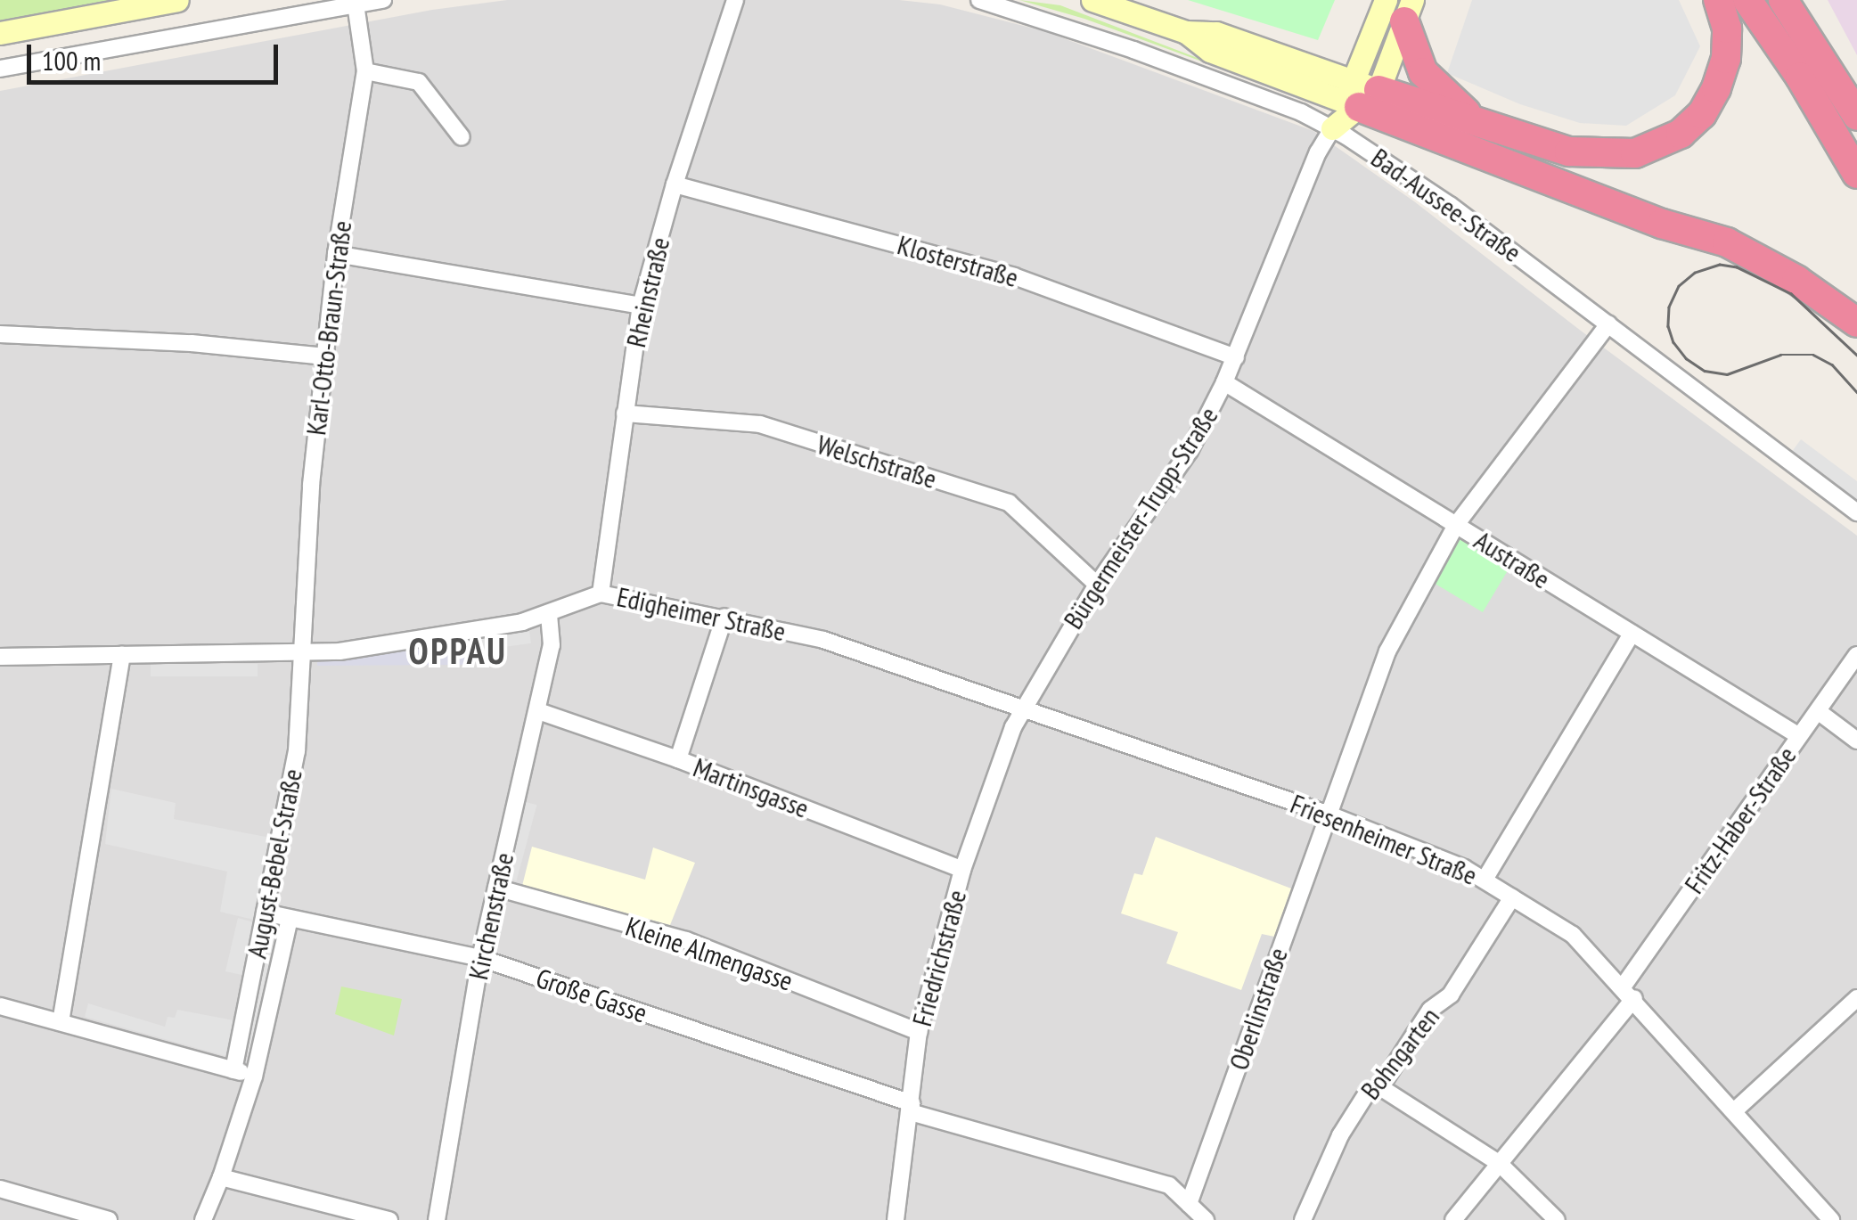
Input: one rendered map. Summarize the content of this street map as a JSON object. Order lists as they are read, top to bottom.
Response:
{
  "streets": {
    "street": [
      "Bad-Aussee-Straße",
      "Klosterstraße",
      "Rheinstraße",
      "Karl-Otto-Braun-Straße",
      "Welschstraße",
      "Bürgermeister-Trupp-Straße",
      "Austraße",
      "Edigheimer Straße",
      "Martinsgasse",
      "Fritz-Haber-Straße",
      "Friesenheimer Straße",
      "August-Bebel-Straße",
      "Kirchenstraße",
      "Kleine Almengasse",
      "Friedrichstraße",
      "Große Gasse",
      "Oberlinstraße",
      "Bohngarten"
    ]
  },
  "crossings": [
    ["Bad-Aussee-Straße", "Bürgermeister-Trupp-Straße"],
    ["Bad-Aussee-Straße", "Oberlinstraße"],
    ["Klosterstraße", "Rheinstraße"],
    ["Klosterstraße", "Bürgermeister-Trupp-Straße"],
    ["Rheinstraße", "Welschstraße"],
    ["Rheinstraße", "Edigheimer Straße"],
    ["Karl-Otto-Braun-Straße", "Edigheimer Straße"],
    ["Karl-Otto-Braun-Straße", "August-Bebel-Straße"],
    ["Welschstraße", "Bürgermeister-Trupp-Straße"],
    ["Bürgermeister-Trupp-Straße", "Austraße"],
    ["Bürgermeister-Trupp-Straße", "Edigheimer Straße"],
    ["Bürgermeister-Trupp-Straße", "Friesenheimer Straße"],
    ["Bürgermeister-Trupp-Straße", "Friedrichstraße"],
    ["Austraße", "Fritz-Haber-Straße"],
    ["Austraße", "Oberlinstraße"],
    ["Edigheimer Straße", "Friesenheimer Straße"],
    ["Edigheimer Straße", "August-Bebel-Straße"],
    ["Edigheimer Straße", "Kirchenstraße"],
    ["Edigheimer Straße", "Friedrichstraße"],
    ["Martinsgasse", "Kirchenstraße"],
    ["Martinsgasse", "Friedrichstraße"],
    ["Fritz-Haber-Straße", "Friesenheimer Straße"],
    ["Friesenheimer Straße", "Friedrichstraße"],
    ["Friesenheimer Straße", "Oberlinstraße"],
    ["Friesenheimer Straße", "Bohngarten"],
    ["August-Bebel-Straße", "Große Gasse"],
    ["Kirchenstraße", "Kleine Almengasse"],
    ["Kirchenstraße", "Große Gasse"],
    ["Kleine Almengasse", "Friedrichstraße"],
    ["Friedrichstraße", "Große Gasse"],
    ["Große Gasse", "Oberlinstraße"]
  ],
  "districts": ["OPPAU"],
  "scale_bar": "100 m"
}
